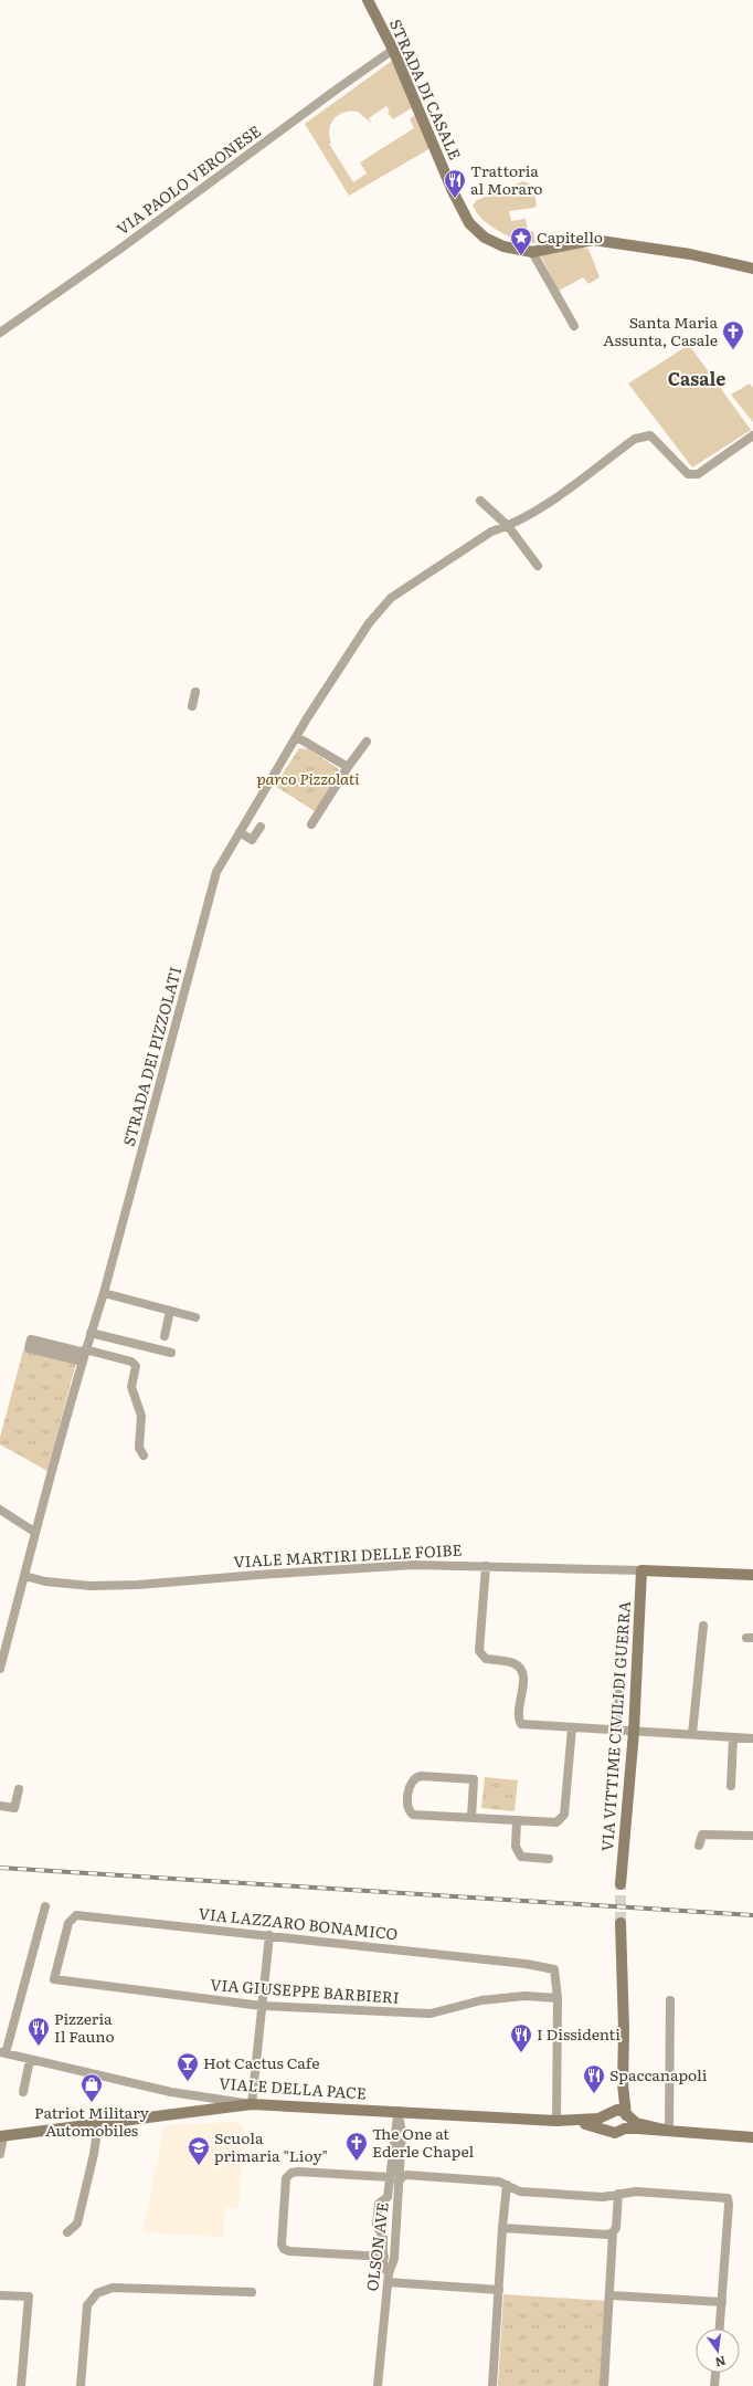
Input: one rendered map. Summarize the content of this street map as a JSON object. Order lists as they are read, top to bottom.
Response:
{
  "streets": {
    "street": [
      "STRADA DI CASALE",
      "VIA PAOLO VERONESE",
      "STRADA DEI PIZZOLATI",
      "VIALE MARTIRI DELLE FOIBE",
      "VIA VITTIME CIVILI DI GUERRA",
      "VIA LAZZARO BONAMICO",
      "VIA GIUSEPPE BARBIERI",
      "VIALE DELLA PACE",
      "OLSON AVE"
    ]
  },
  "crossings": [
    ["STRADA DI CASALE", "VIA PAOLO VERONESE"],
    ["STRADA DEI PIZZOLATI", "VIALE MARTIRI DELLE FOIBE"],
    ["VIALE MARTIRI DELLE FOIBE", "VIA VITTIME CIVILI DI GUERRA"],
    ["VIA LAZZARO BONAMICO", "VIA GIUSEPPE BARBIERI"],
    ["VIALE DELLA PACE", "OLSON AVE"]
  ],
  "districts": ["Casale"],
  "parks": ["parco Pizzolati"],
  "places": {
    "restaurant": [
      "Trattoria al Moraro",
      "Pizzeria Il Fauno",
      "I Dissidenti",
      "Spaccanapoli"
    ],
    "place": ["Capitello"],
    "church": ["Santa Maria Assunta, Casale", "The One at Ederle Chapel"],
    "bar": ["Hot Cactus Cafe"],
    "shop": ["Patriot Military Automobiles"],
    "school or university": ["Scuola primaria \"Lioy\""]
  },
  "north": "bottom"
}
